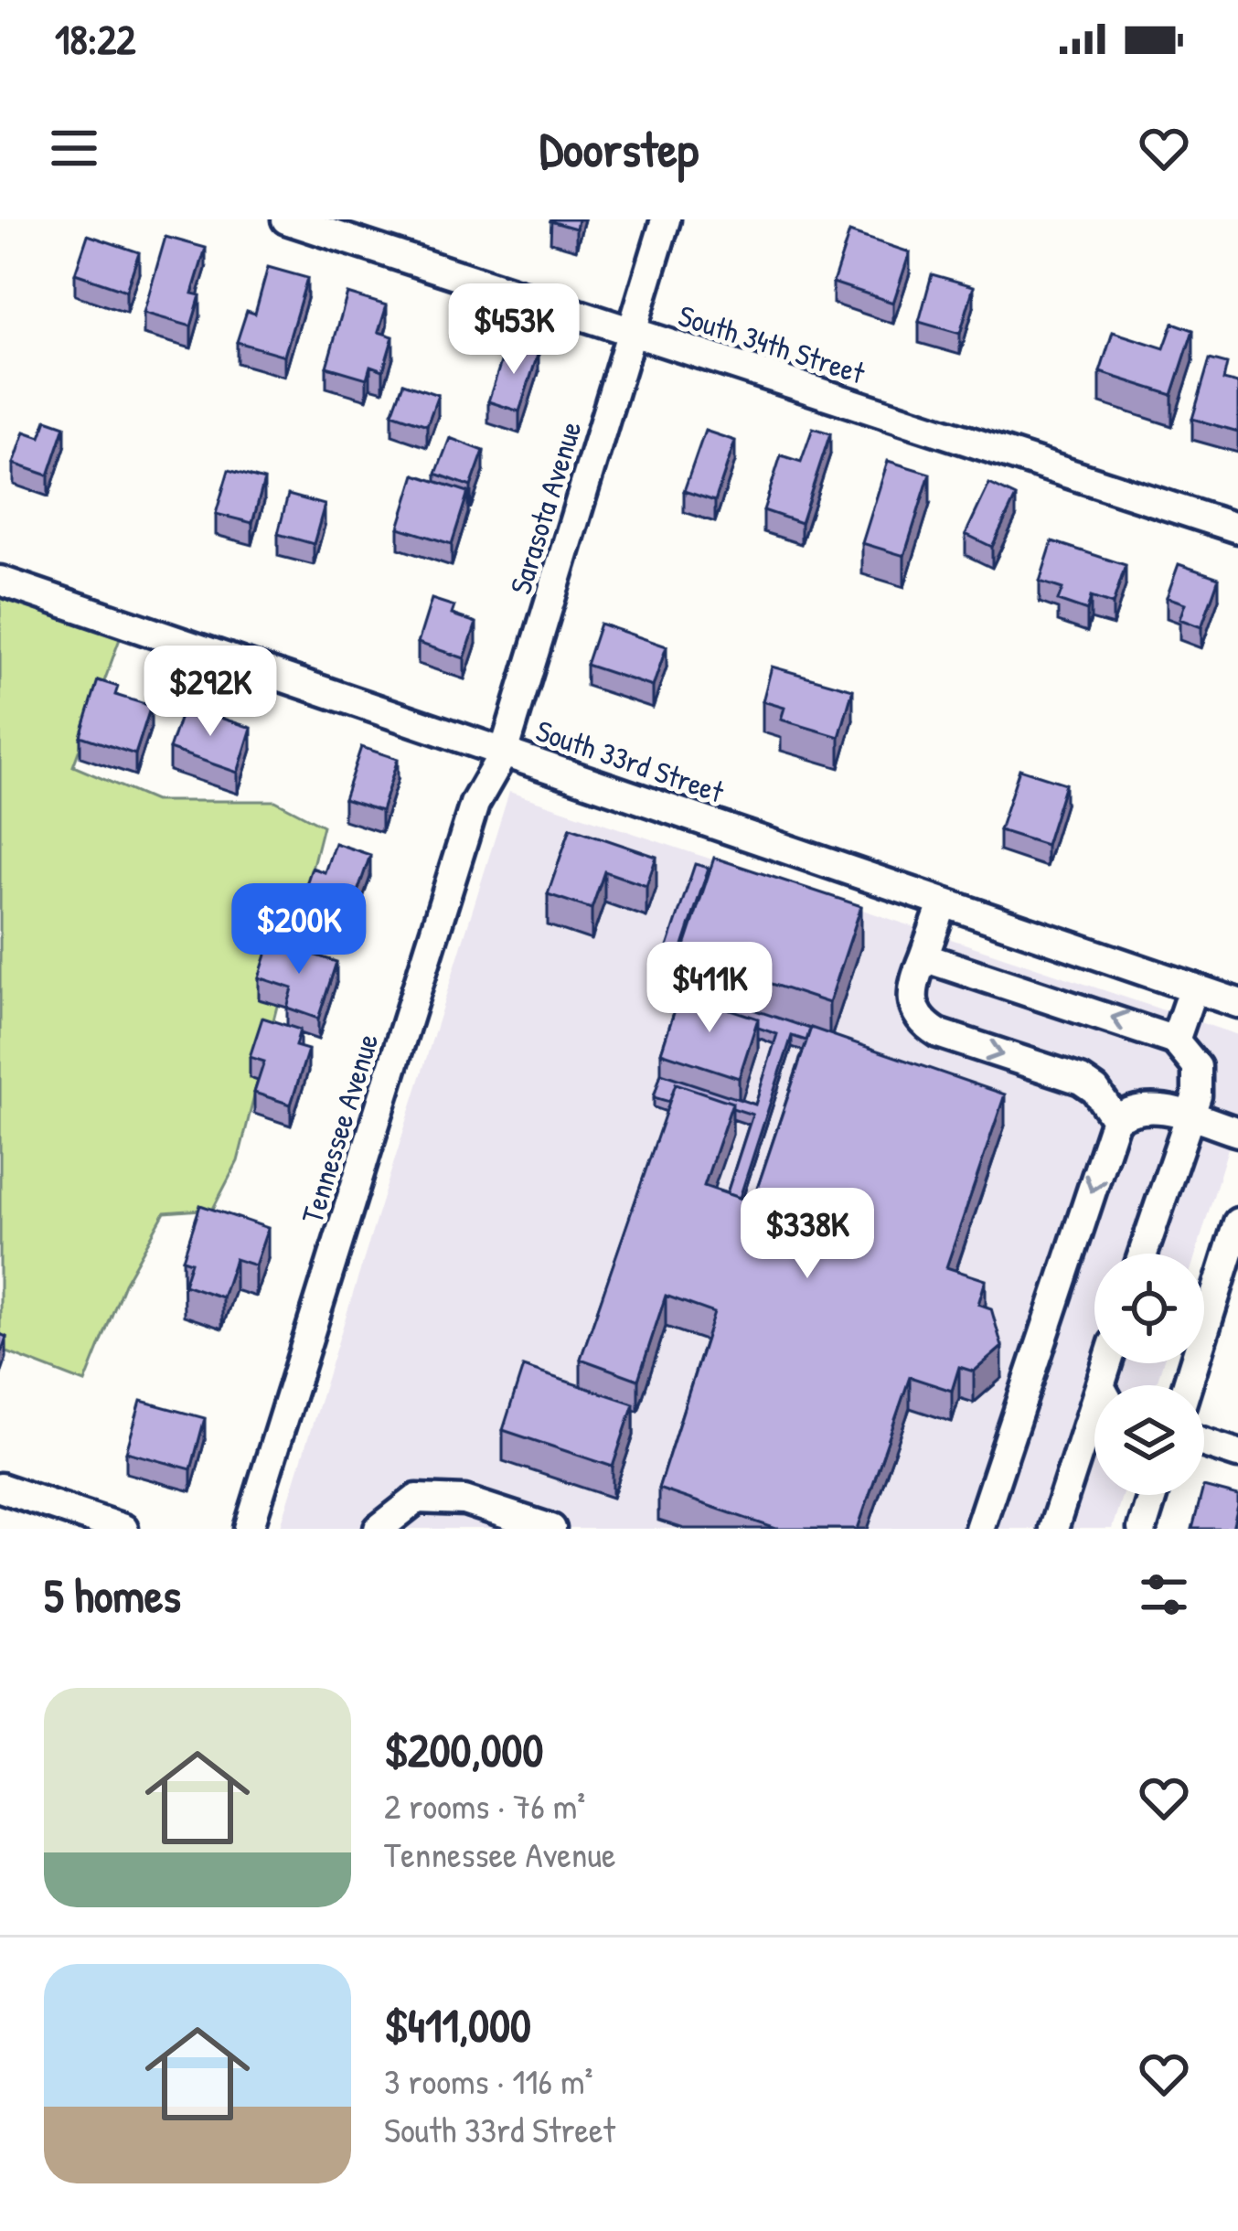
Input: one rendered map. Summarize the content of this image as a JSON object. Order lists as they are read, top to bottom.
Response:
{
  "streets": {
    "street": [
      "South 34th Street",
      "Sarasota Avenue",
      "South 33rd Street",
      "Tennessee Avenue"
    ]
  },
  "crossings": [
    ["South 34th Street", "Sarasota Avenue"],
    ["Sarasota Avenue", "South 33rd Street"],
    ["Sarasota Avenue", "Tennessee Avenue"],
    ["South 33rd Street", "Tennessee Avenue"]
  ],
  "page": {
    "status": "18:22",
    "header": "Doorstep",
    "price": [
      "$453K",
      "$292K",
      "$200K",
      "$411K",
      "$338K"
    ],
    "heading": "5 homes",
    "list": [
      {
        "name": "$200,000",
        "note": "2 rooms · 76 m² · Tennessee Avenue"
      },
      {
        "name": "$411,000",
        "note": "3 rooms · 116 m² · South 33rd Street"
      }
    ]
  }
}
